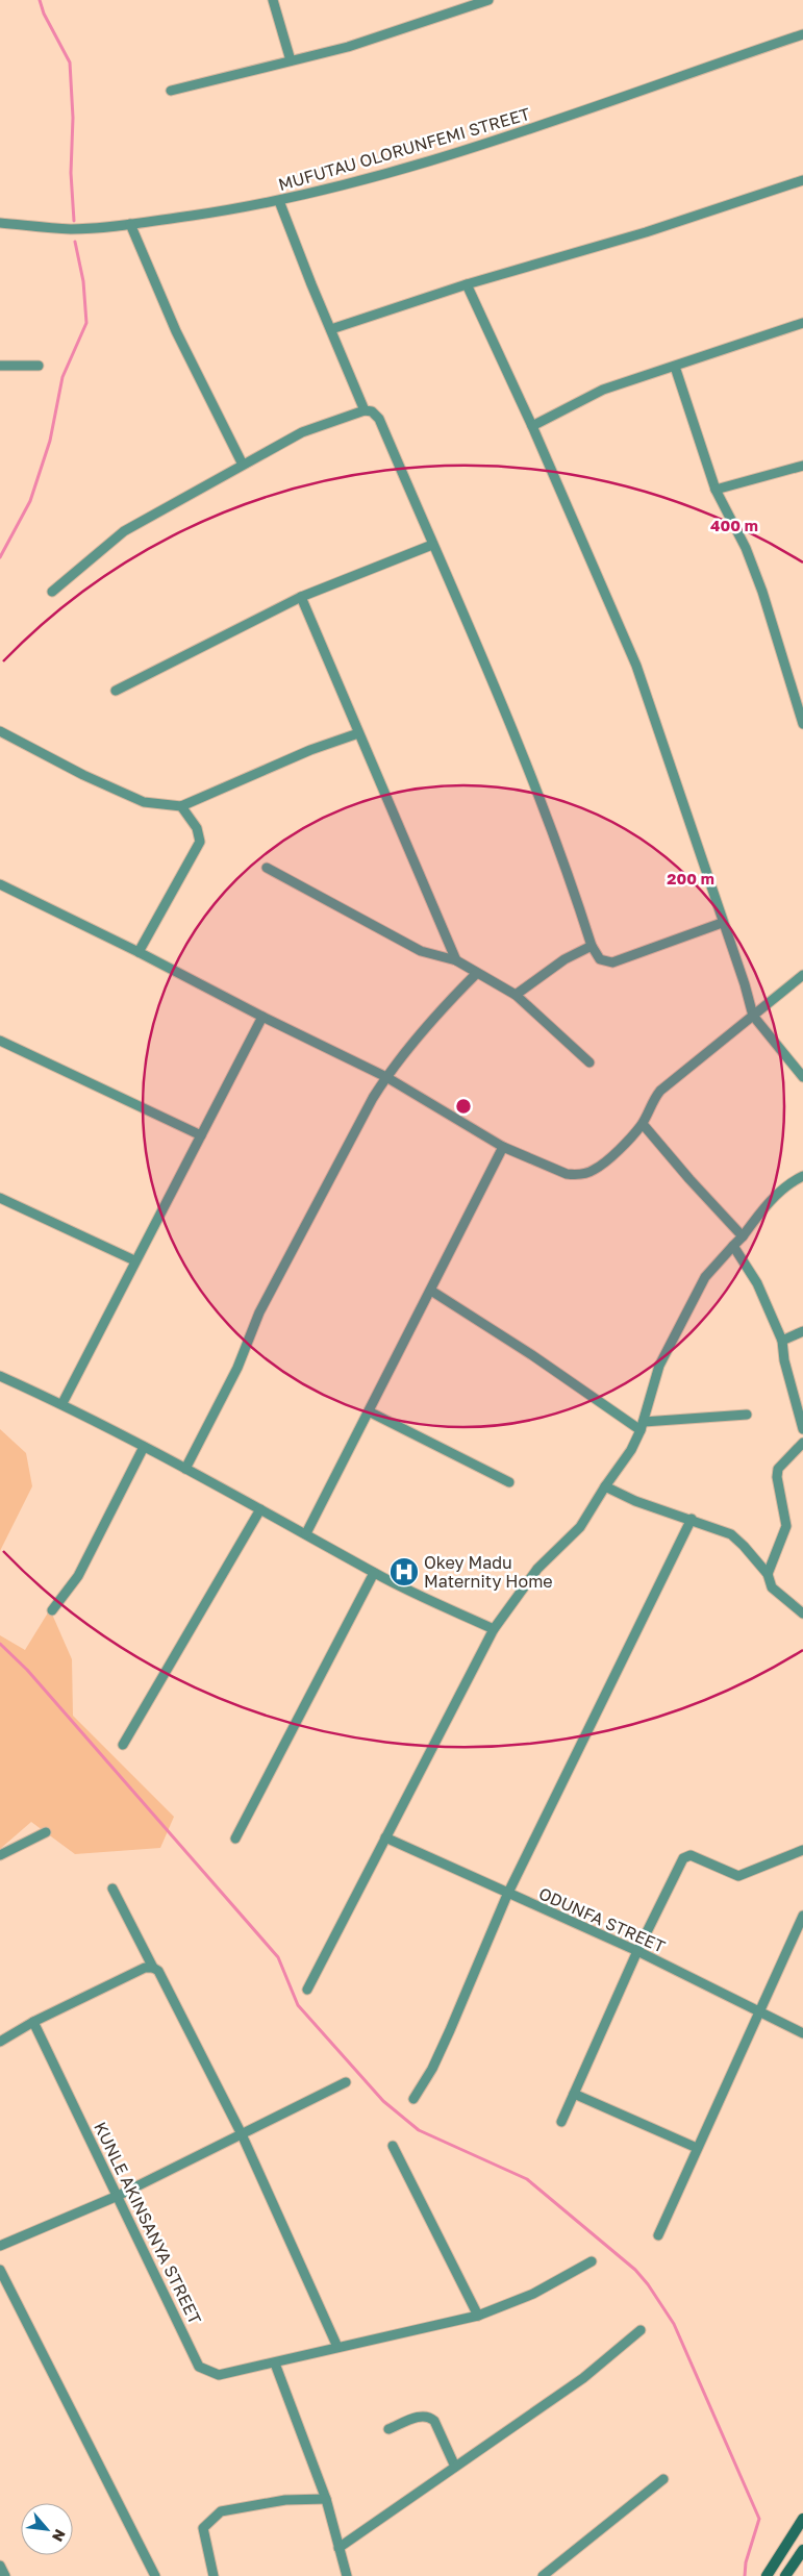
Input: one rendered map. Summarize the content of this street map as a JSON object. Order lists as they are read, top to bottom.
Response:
{
  "streets": {
    "street": ["MUFUTAU OLORUNFEMI STREET", "ODUNFA STREET", "KUNLE AKINSANYA STREET"]
  },
  "places": {
    "hospital": ["Okey Madu Maternity Home"]
  },
  "north": "bottom right",
  "rings": ["400 m", "200 m"]
}
